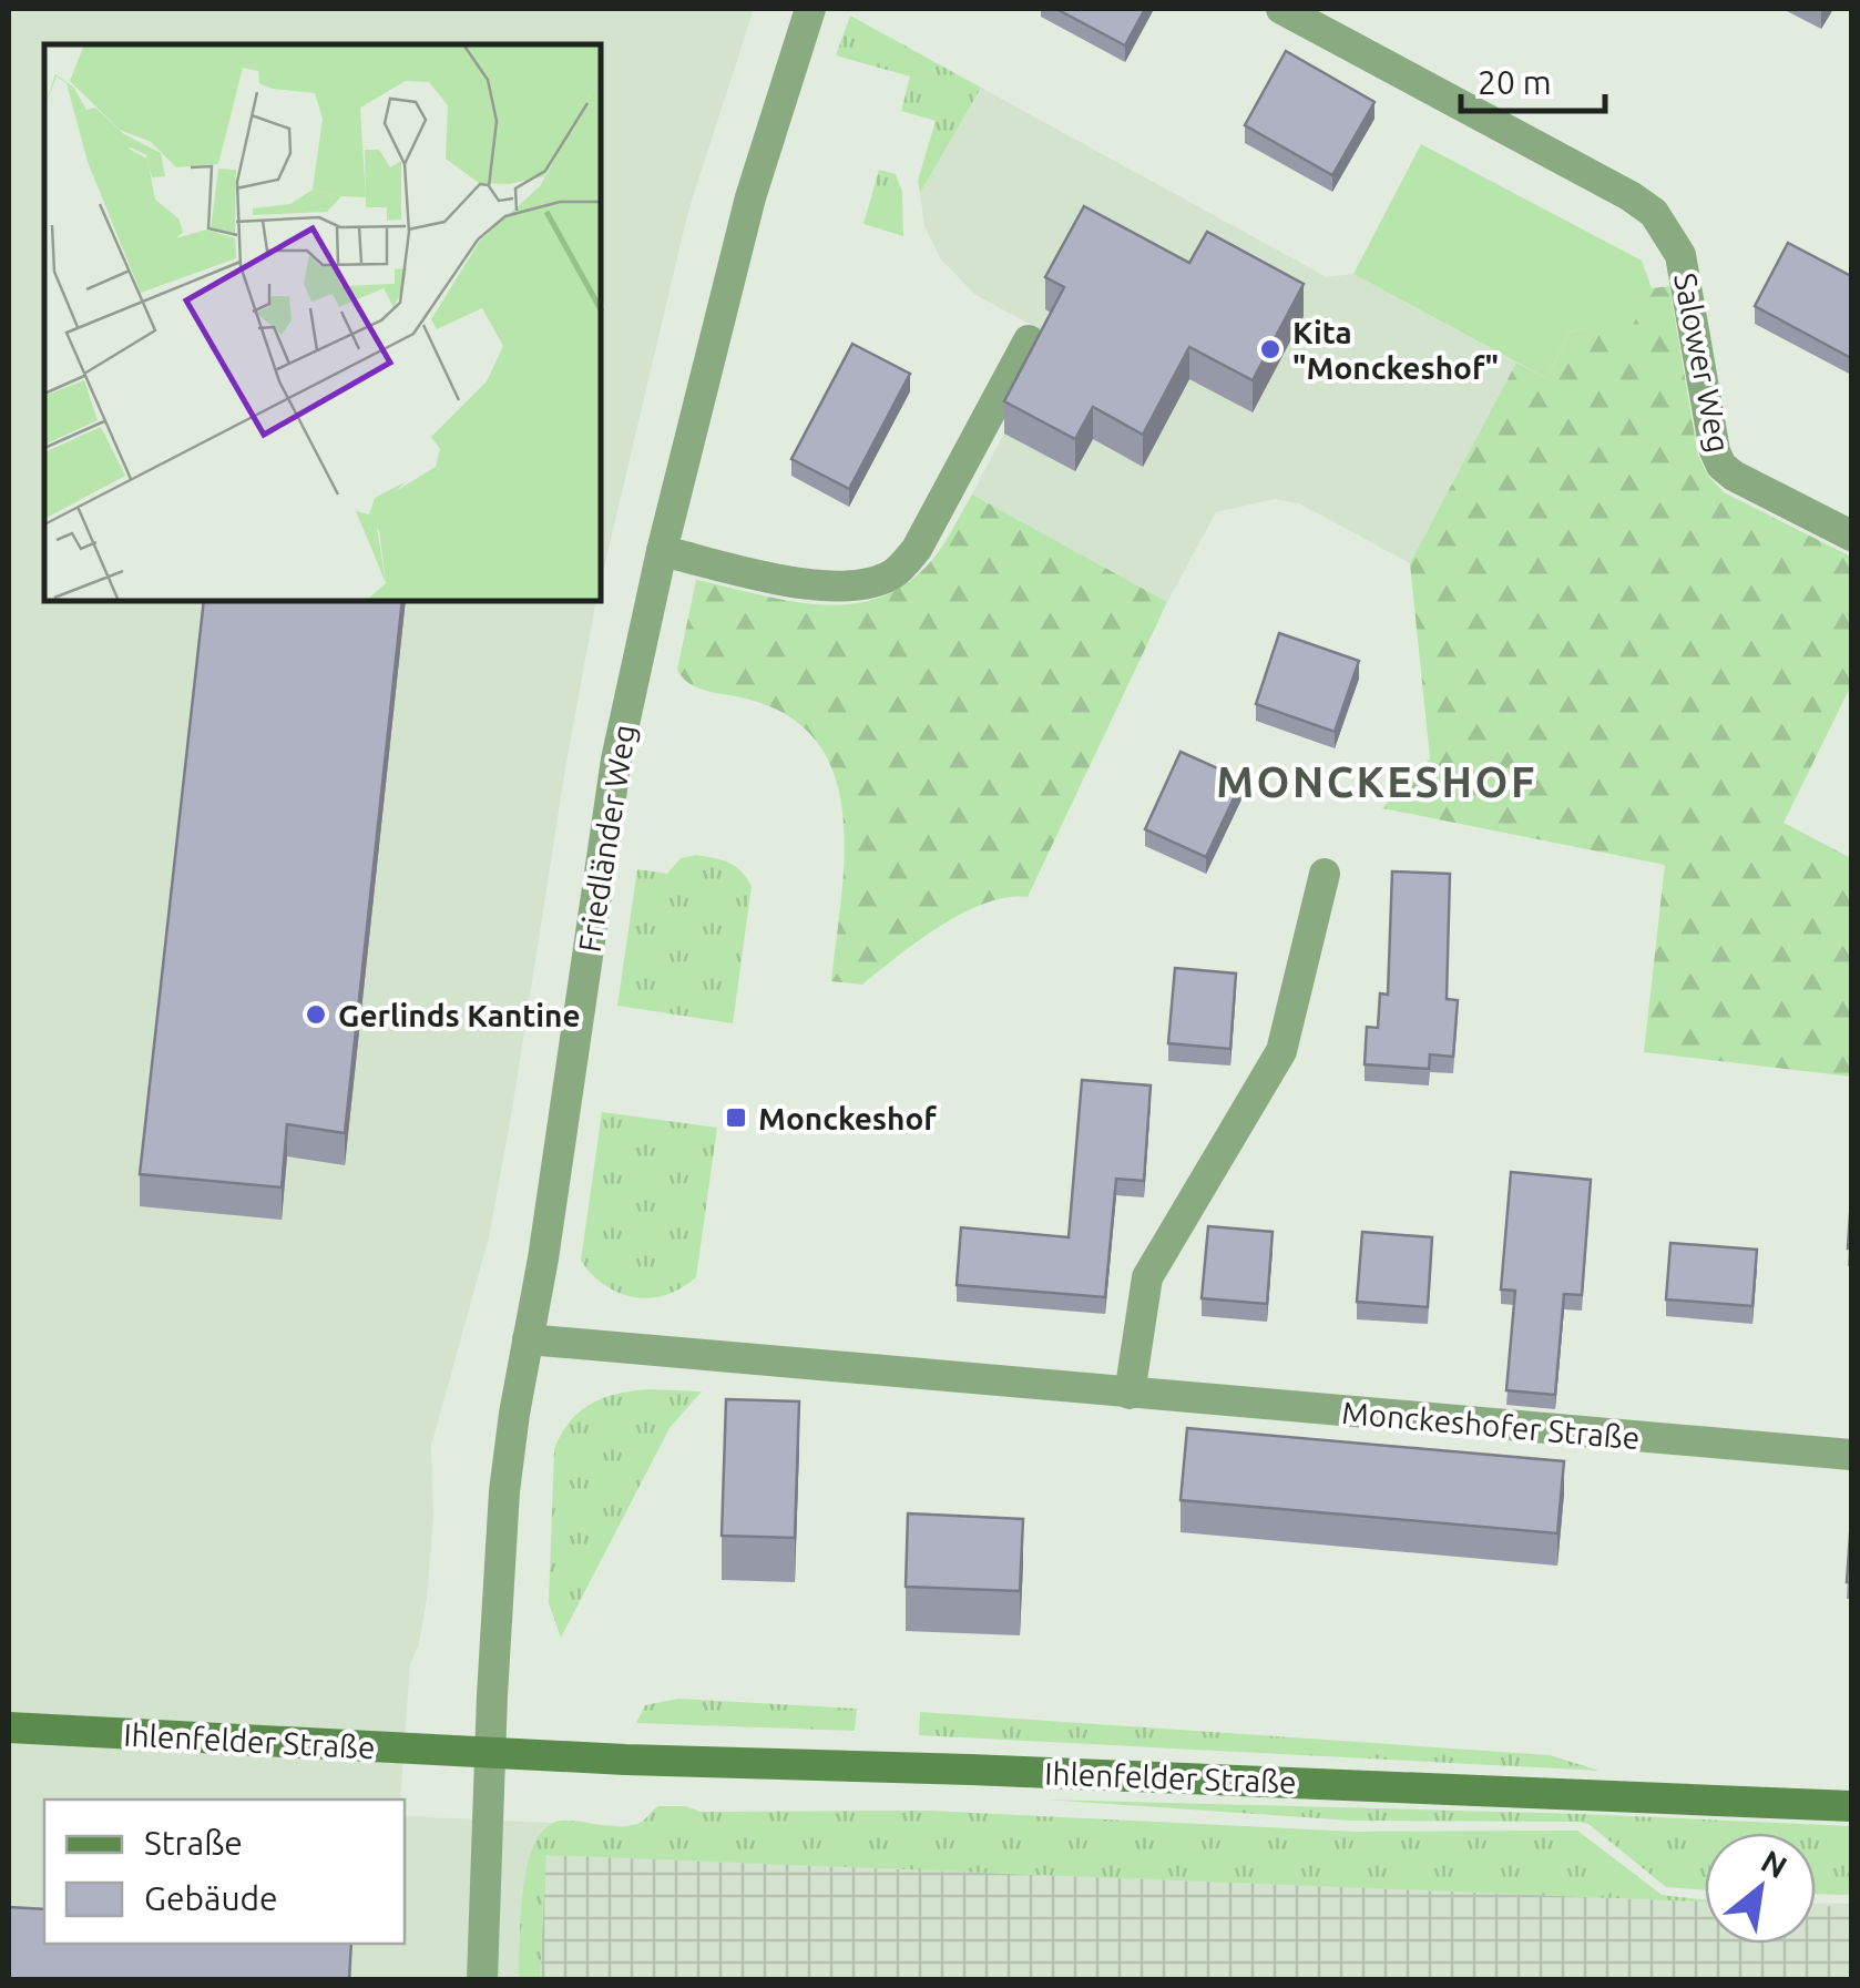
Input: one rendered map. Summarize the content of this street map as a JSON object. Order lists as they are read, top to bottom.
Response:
{
  "streets": {
    "main road": ["Ihlenfelder Straße"],
    "street": ["Salower Weg", "Friedländer Weg", "Monckeshofer Straße"]
  },
  "crossings": [
    ["Friedländer Weg", "Monckeshofer Straße"],
    ["Friedländer Weg", "Ihlenfelder Straße"]
  ],
  "districts": ["MONCKESHOF"],
  "places": {
    "other": ["Kita \"Monckeshof\"", "Gerlinds Kantine"],
    "transit": ["Monckeshof"]
  },
  "legend": ["Straße", "Gebäude"],
  "scale_bar": "20 m",
  "north": "top right"
}
